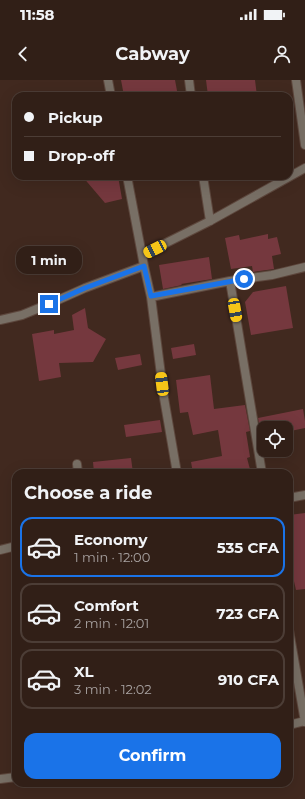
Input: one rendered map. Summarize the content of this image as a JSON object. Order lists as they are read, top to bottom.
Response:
{
  "page": {
    "status": "11:58",
    "header": "Cabway",
    "banner": ["Pickup", "Drop-off"],
    "bubble": "1 min",
    "heading": "Choose a ride",
    "list": [
      {
        "name": "Economy",
        "note": "1 min · 12:00",
        "value": "535 CFA"
      },
      {
        "name": "Comfort",
        "note": "2 min · 12:01",
        "value": "723 CFA"
      },
      {
        "name": "XL",
        "note": "3 min · 12:02",
        "value": "910 CFA"
      }
    ],
    "buttons": "Confirm"
  }
}
